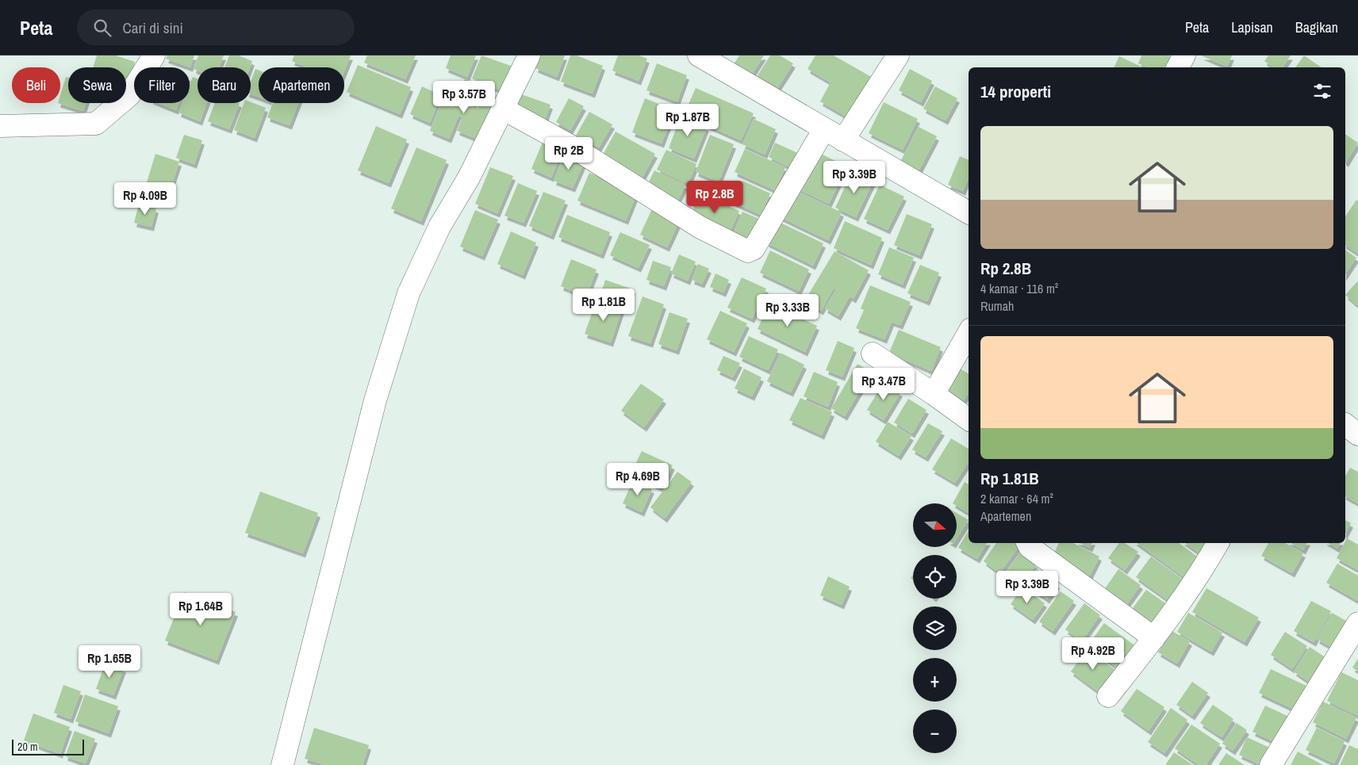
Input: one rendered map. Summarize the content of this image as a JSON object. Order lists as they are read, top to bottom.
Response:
{
  "scale_bar": "20 m",
  "north": "right",
  "page": {
    "header": "Peta",
    "search": "Cari di sini",
    "nav": ["Peta", "Lapisan", "Bagikan"],
    "chip": [
      "Beli",
      "Sewa",
      "Filter",
      "Baru",
      "Apartemen"
    ],
    "heading": "14 properti",
    "price": [
      "Rp 3.57B",
      "Rp 1.87B",
      "Rp 2B",
      "Rp 3.39B",
      "Rp 2.8B",
      "Rp 4.09B",
      "Rp 1.81B",
      "Rp 3.33B",
      "Rp 3.47B",
      "Rp 4.69B",
      "Rp 3.39B",
      "Rp 1.64B",
      "Rp 4.92B",
      "Rp 1.65B"
    ],
    "list": [
      {
        "name": "Rp 2.8B",
        "note": "4 kamar · 116 m² · Rumah"
      },
      {
        "name": "Rp 1.81B",
        "note": "2 kamar · 64 m² · Apartemen"
      }
    ],
    "map_buttons": ["+", "−"],
    "scale": "20 m"
  }
}
